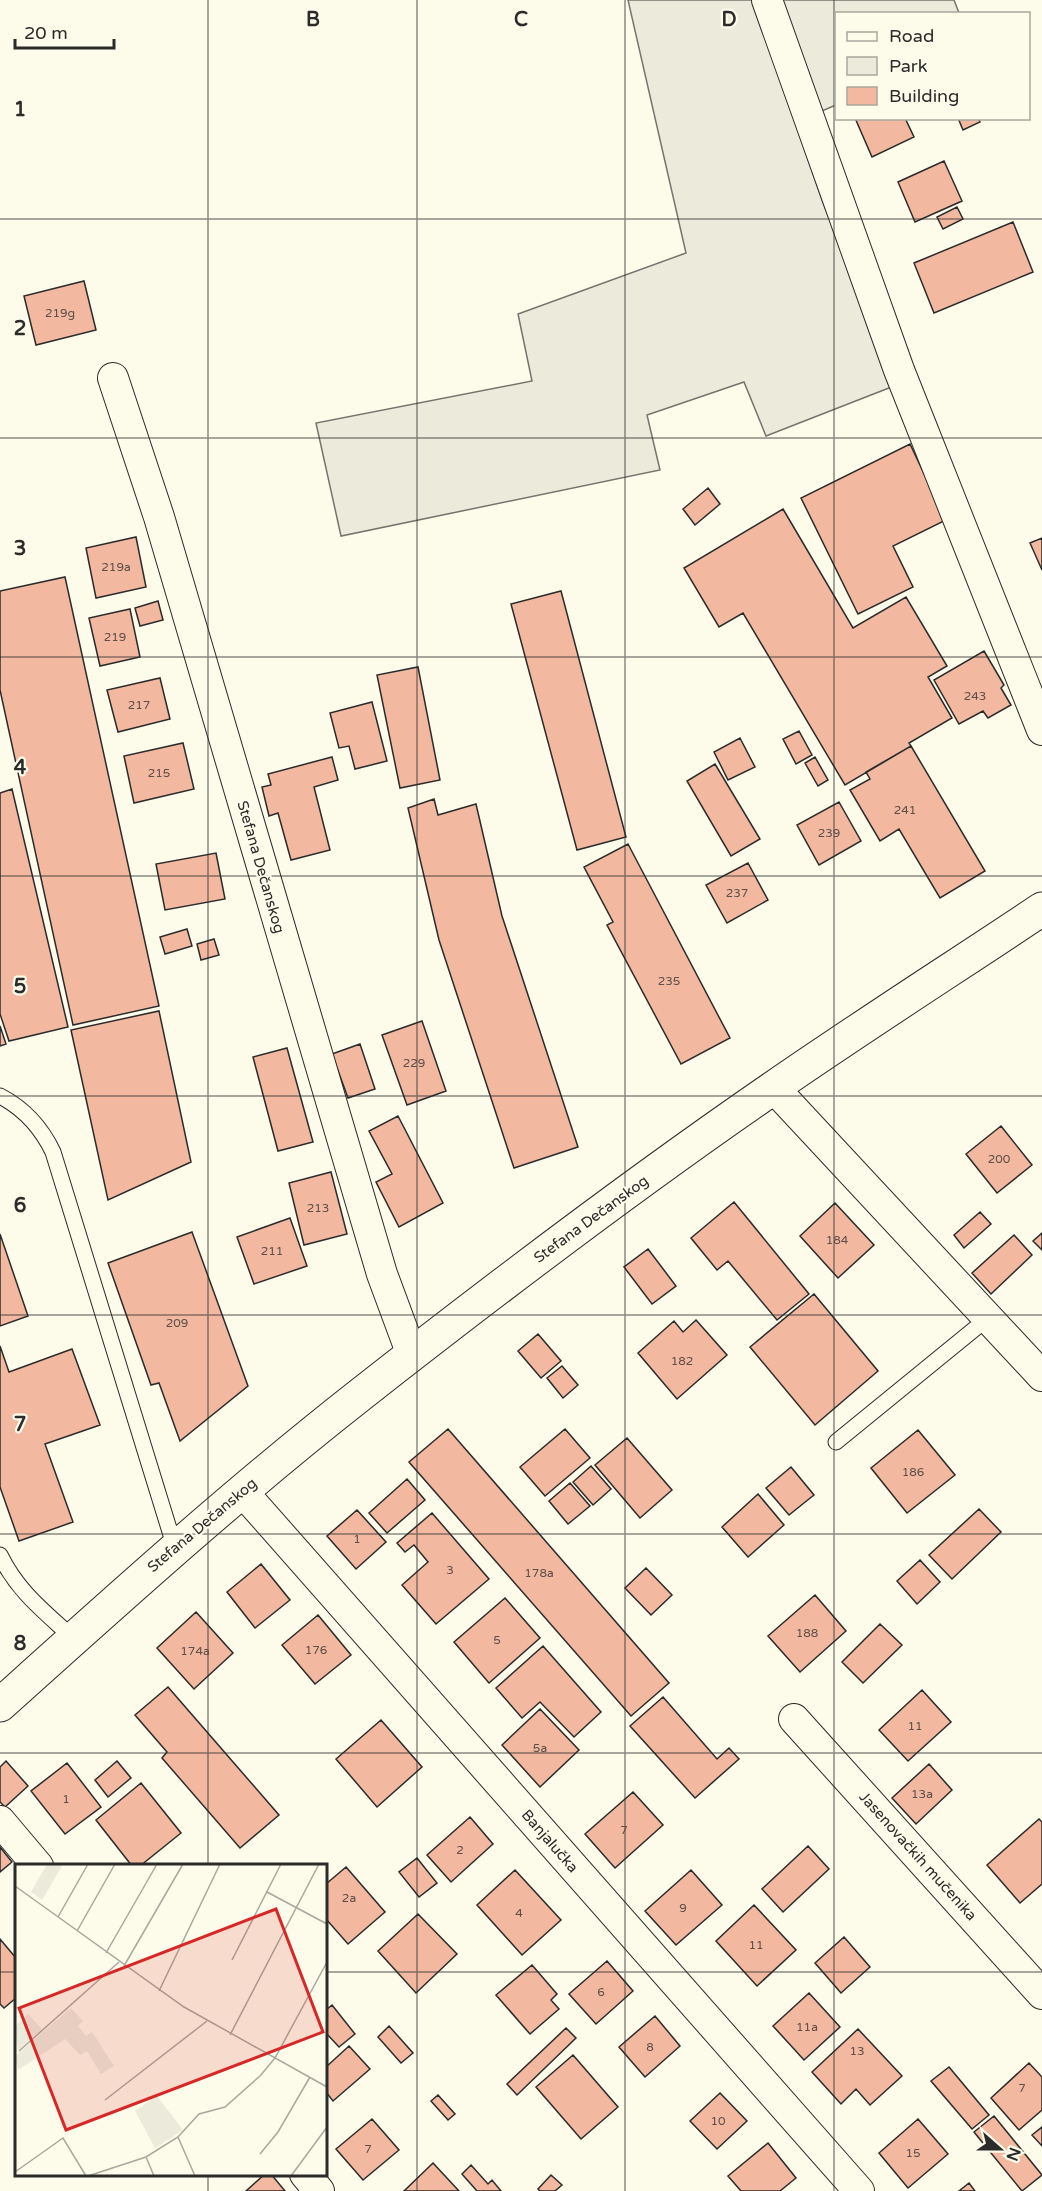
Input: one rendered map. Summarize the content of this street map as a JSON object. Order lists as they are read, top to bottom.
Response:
{
  "streets": {
    "main road": ["Stefana Dečanskog"],
    "street": ["Banjalučka", "Jasenovačkih mučenika"]
  },
  "crossings": [
    ["Stefana Dečanskog", "Banjalučka"]
  ],
  "house_numbers": [
    "219g",
    "219a",
    "219",
    "243",
    "217",
    "215",
    "241",
    "239",
    "237",
    "235",
    "229",
    "200",
    "213",
    "184",
    "211",
    "209",
    "182",
    "186",
    "1",
    "3",
    "178a",
    "188",
    "5",
    "176",
    "174a",
    "11",
    "5a",
    "13a",
    "1",
    "7",
    "2",
    "2a",
    "9",
    "4",
    "11",
    "6",
    "11a",
    "8",
    "13",
    "7",
    "10",
    "7",
    "15"
  ],
  "legend": ["Road", "Park", "Building"],
  "scale_bar": "20 m",
  "north": "right",
  "grid": {
    "columns": ["B", "C", "D"],
    "rows": [
      "1",
      "2",
      "3",
      "4",
      "5",
      "6",
      "7",
      "8"
    ]
  }
}
